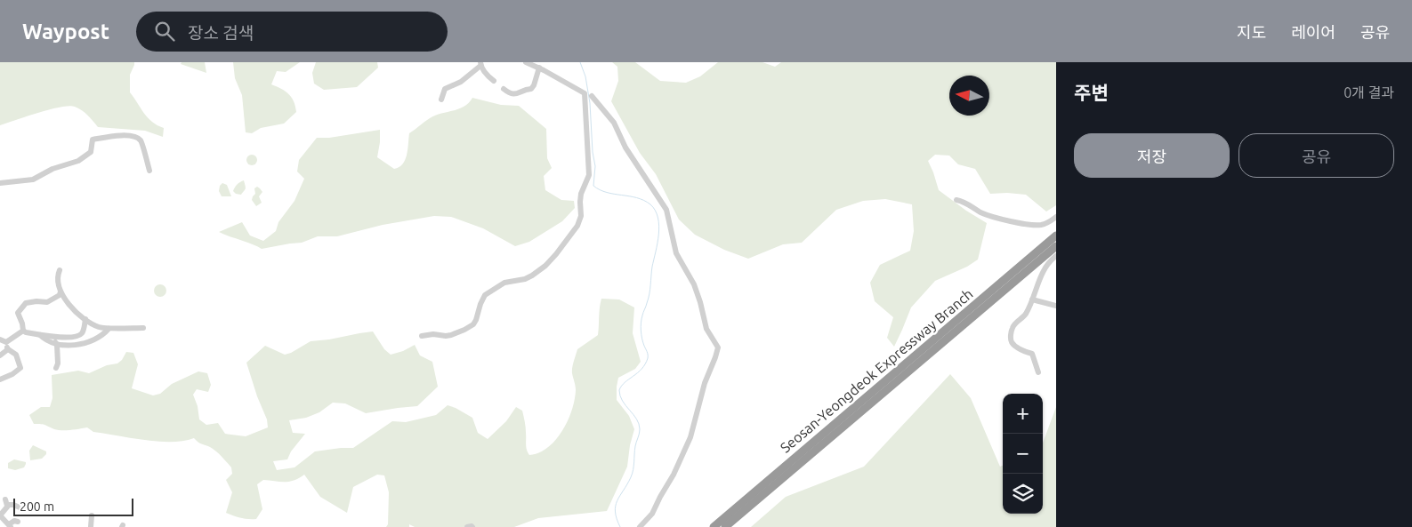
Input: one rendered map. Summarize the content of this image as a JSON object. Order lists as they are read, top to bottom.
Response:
{
  "streets": {
    "highway": ["Seosan-Yeongdeok Expressway Branch"]
  },
  "scale_bar": "200 m",
  "north": "left",
  "page": {
    "header": "Waypost",
    "search": "장소 검색",
    "nav": ["지도", "레이어", "공유"],
    "heading": ["주변", "0개 결과"],
    "buttons": ["저장", "공유"],
    "map_buttons": ["+", "−"],
    "scale": "200 m"
  }
}
